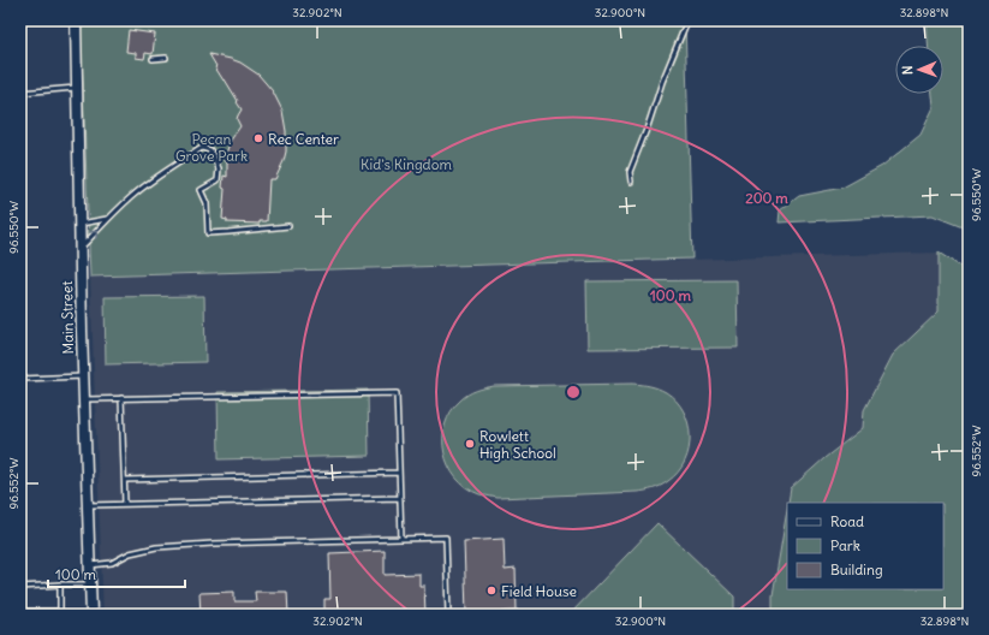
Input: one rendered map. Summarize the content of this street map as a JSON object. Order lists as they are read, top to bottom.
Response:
{
  "streets": {
    "street": ["Main Street"]
  },
  "parks": ["Pecan Grove Park", "Kid's Kingdom"],
  "places": ["Rec Center", "Rowlett High School", "Field House"],
  "legend": ["Road", "Park", "Building"],
  "scale_bar": "100 m",
  "north": "left",
  "coordinates": [
    "32.902°N",
    "32.900°N",
    "32.898°N",
    "96.550°W",
    "96.552°W"
  ],
  "rings": ["200 m", "100 m"]
}
